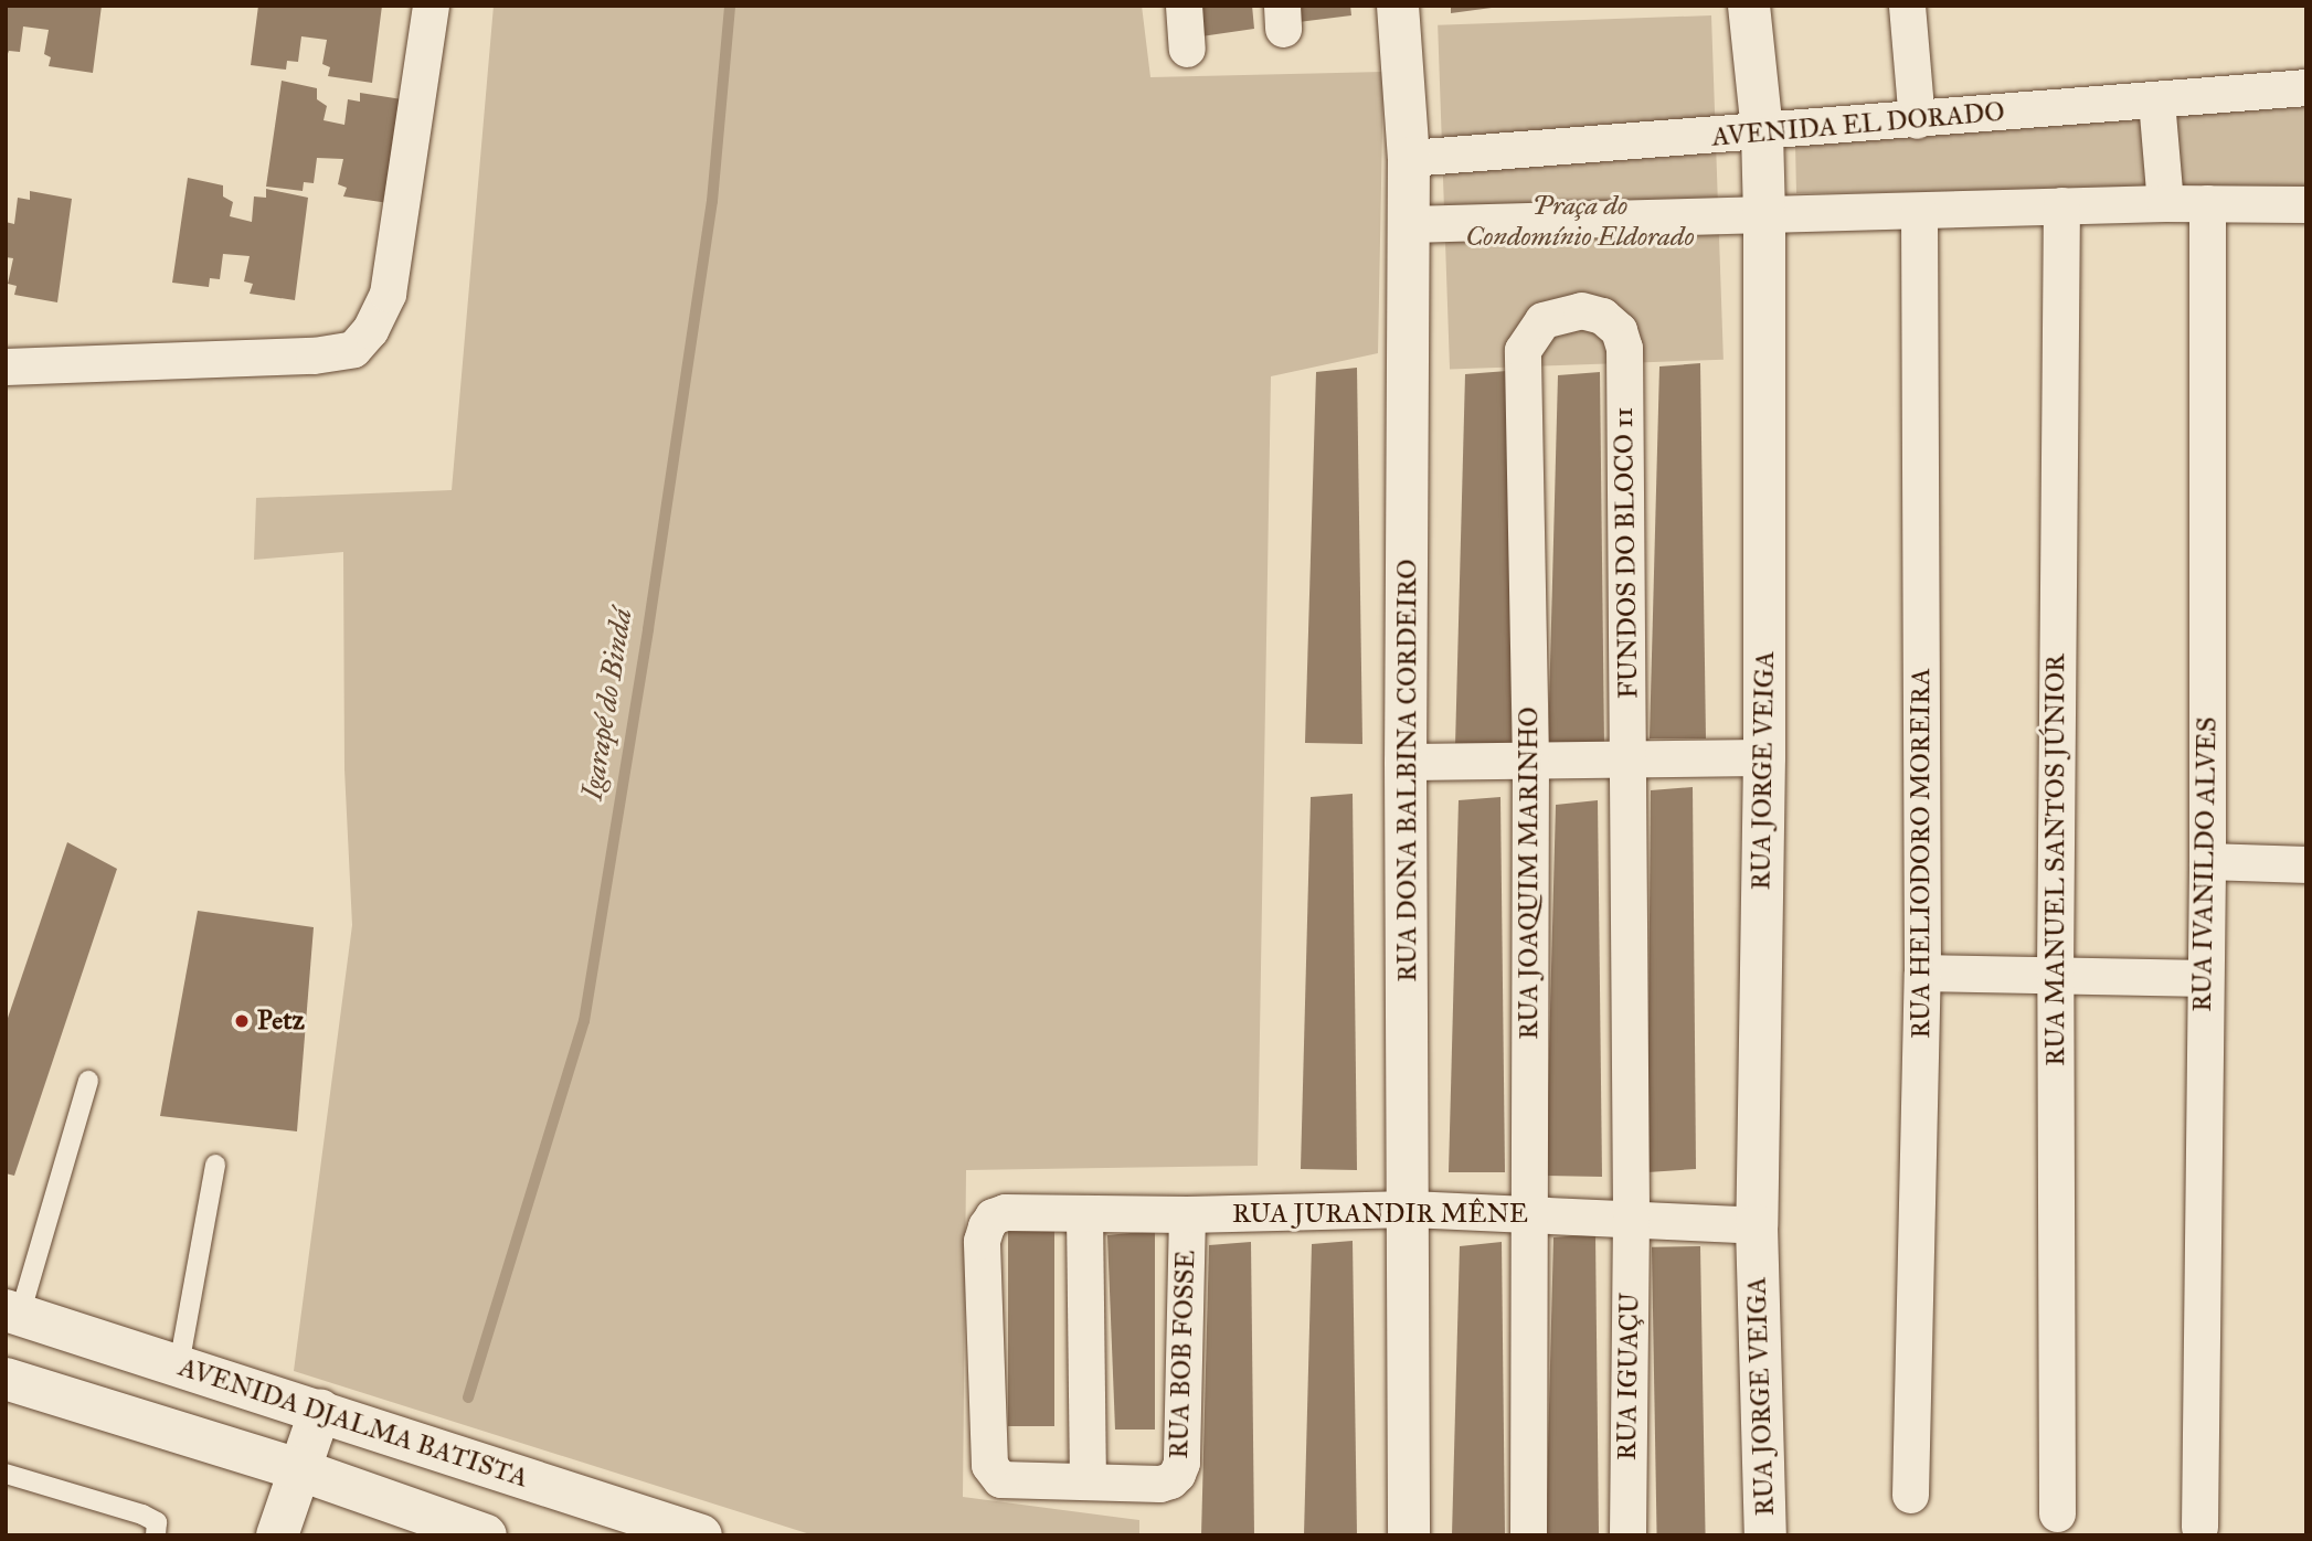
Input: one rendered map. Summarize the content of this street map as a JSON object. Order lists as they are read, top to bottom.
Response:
{
  "streets": {
    "street": [
      "AVENIDA EL DORADO",
      "FUNDOS DO BLOCO 11",
      "RUA DONA BALBINA CORDEIRO",
      "RUA JORGE VEIGA",
      "RUA HELIODORO MOREIRA",
      "RUA MANUEL SANTOS JÚNIOR",
      "RUA IVANILDO ALVES",
      "RUA JOAQUIM MARINHO",
      "RUA JURANDIR MÊNE",
      "RUA BOB FOSSE",
      "RUA IGUAÇU",
      "AVENIDA DJALMA BATISTA"
    ]
  },
  "crossings": [
    ["AVENIDA EL DORADO", "RUA DONA BALBINA CORDEIRO"],
    ["AVENIDA EL DORADO", "RUA JORGE VEIGA"],
    ["FUNDOS DO BLOCO 11", "RUA JOAQUIM MARINHO"],
    ["FUNDOS DO BLOCO 11", "RUA JURANDIR MÊNE"],
    ["FUNDOS DO BLOCO 11", "RUA IGUAÇU"],
    ["RUA DONA BALBINA CORDEIRO", "RUA JURANDIR MÊNE"],
    ["RUA JORGE VEIGA", "RUA JURANDIR MÊNE"],
    ["RUA JOAQUIM MARINHO", "RUA JURANDIR MÊNE"],
    ["RUA JURANDIR MÊNE", "RUA BOB FOSSE"],
    ["RUA JURANDIR MÊNE", "RUA IGUAÇU"]
  ],
  "water": ["Igarapé do Bindá"],
  "parks": ["Praça do Condomínio Eldorado"],
  "places": ["Petz"]
}
